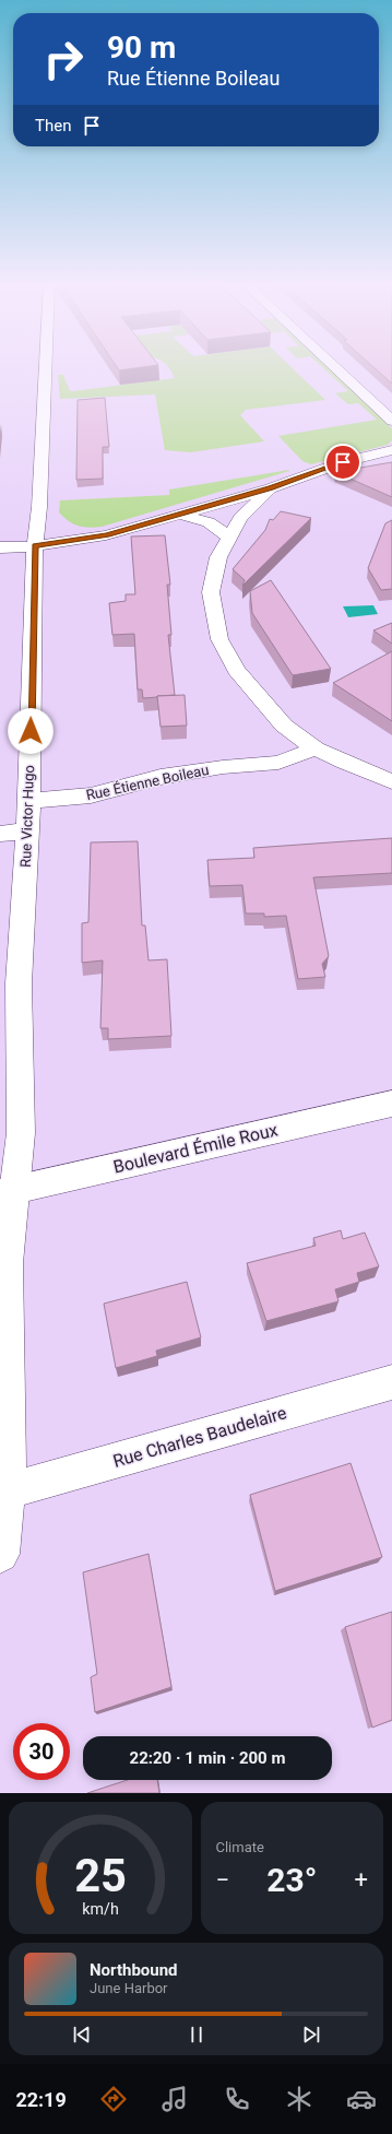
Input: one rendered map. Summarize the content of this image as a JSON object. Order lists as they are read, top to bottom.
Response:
{
  "streets": {
    "street": [
      "Rue Étienne Boileau",
      "Rue Victor Hugo",
      "Boulevard Émile Roux",
      "Rue Charles Baudelaire"
    ]
  },
  "crossings": [
    ["Rue Étienne Boileau", "Rue Victor Hugo"],
    ["Rue Victor Hugo", "Boulevard Émile Roux"]
  ],
  "page": {
    "turn": ["90 m", "Rue Étienne Boileau"],
    "then": "Then",
    "limit": "30",
    "trip": "22:20 · 1 min · 200 m",
    "tile": "Climate",
    "heat": ["−", "23°", "+"],
    "song": ["Northbound", "June Harbor"],
    "tabs": "22:19",
    "gauge": ["25", "km/h"]
  }
}
